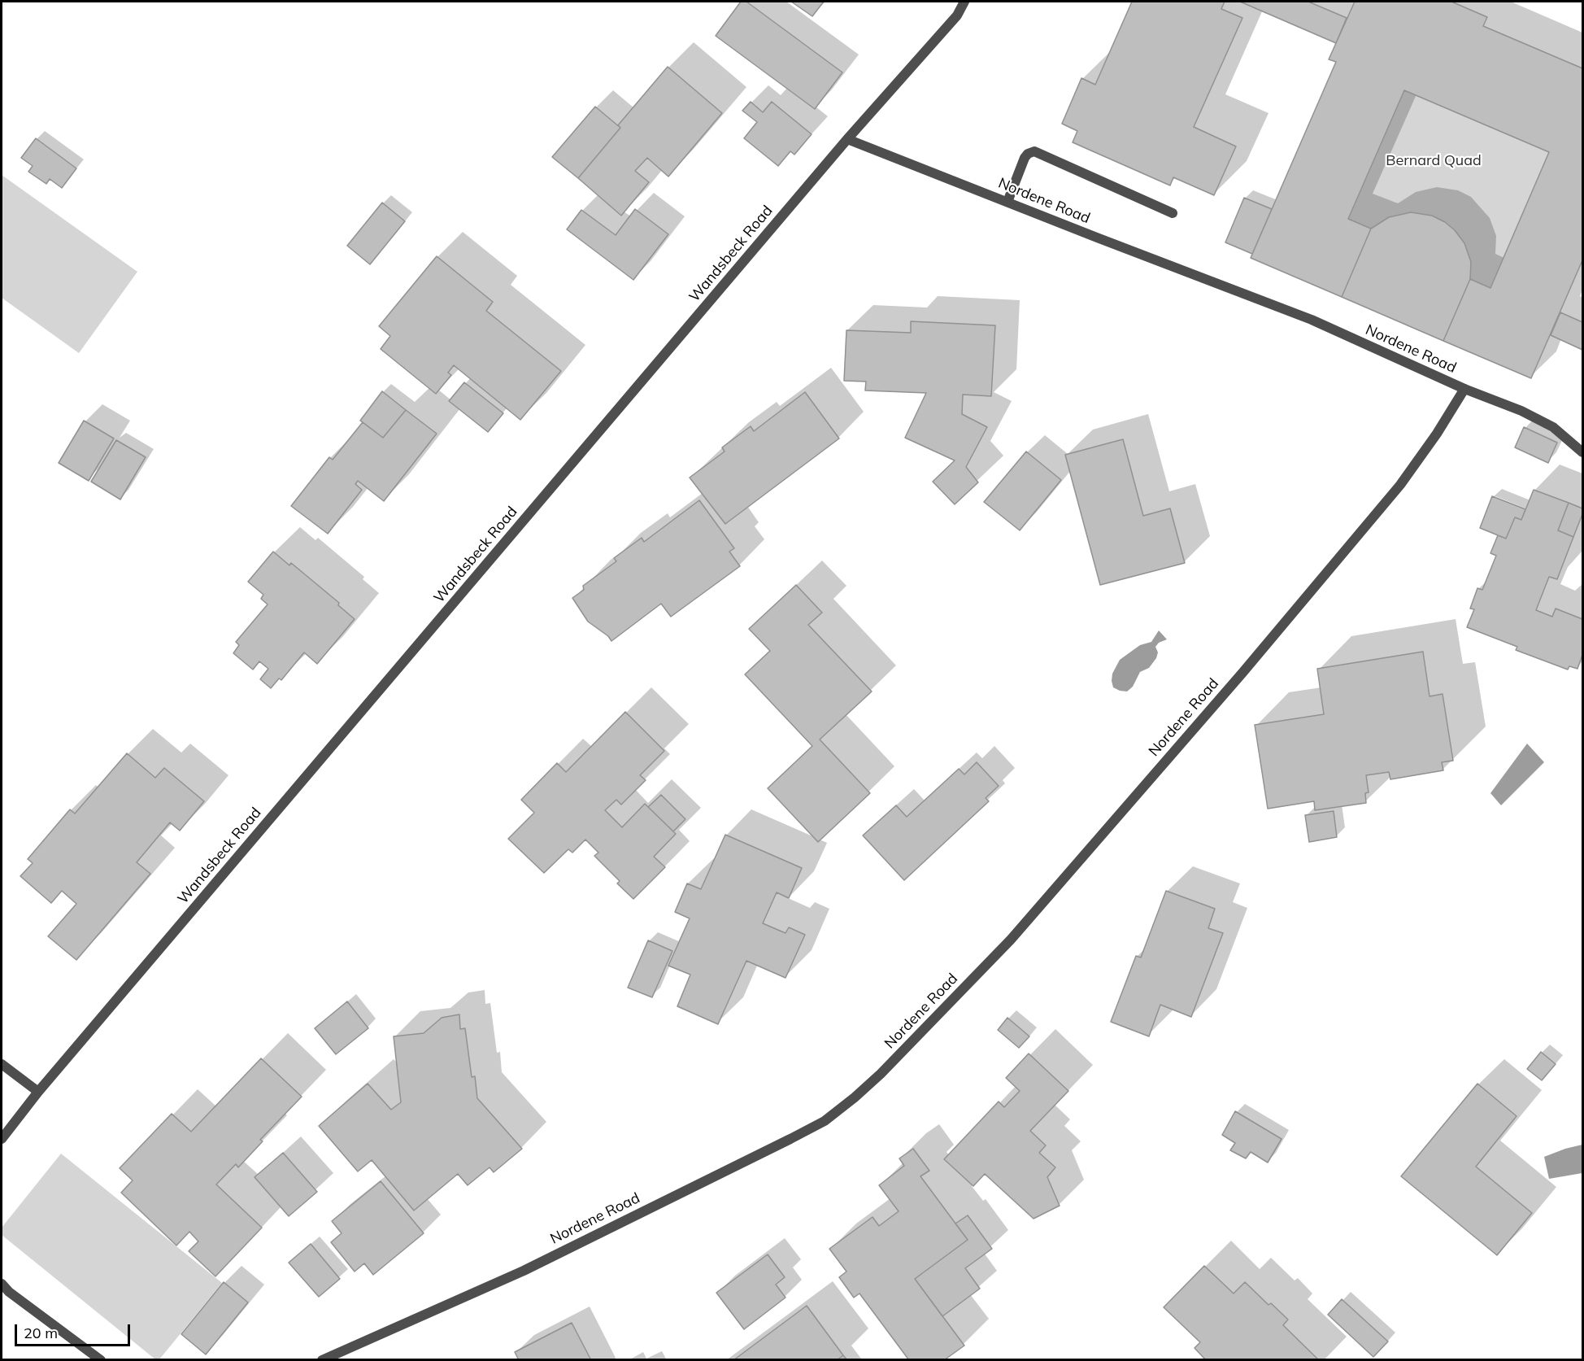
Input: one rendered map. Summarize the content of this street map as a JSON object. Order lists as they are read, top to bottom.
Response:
{
  "streets": {
    "street": ["Nordene Road", "Wandsbeck Road"]
  },
  "crossings": [
    ["Nordene Road", "Wandsbeck Road"]
  ],
  "parks": ["Bernard Quad"],
  "scale_bar": "20 m"
}
